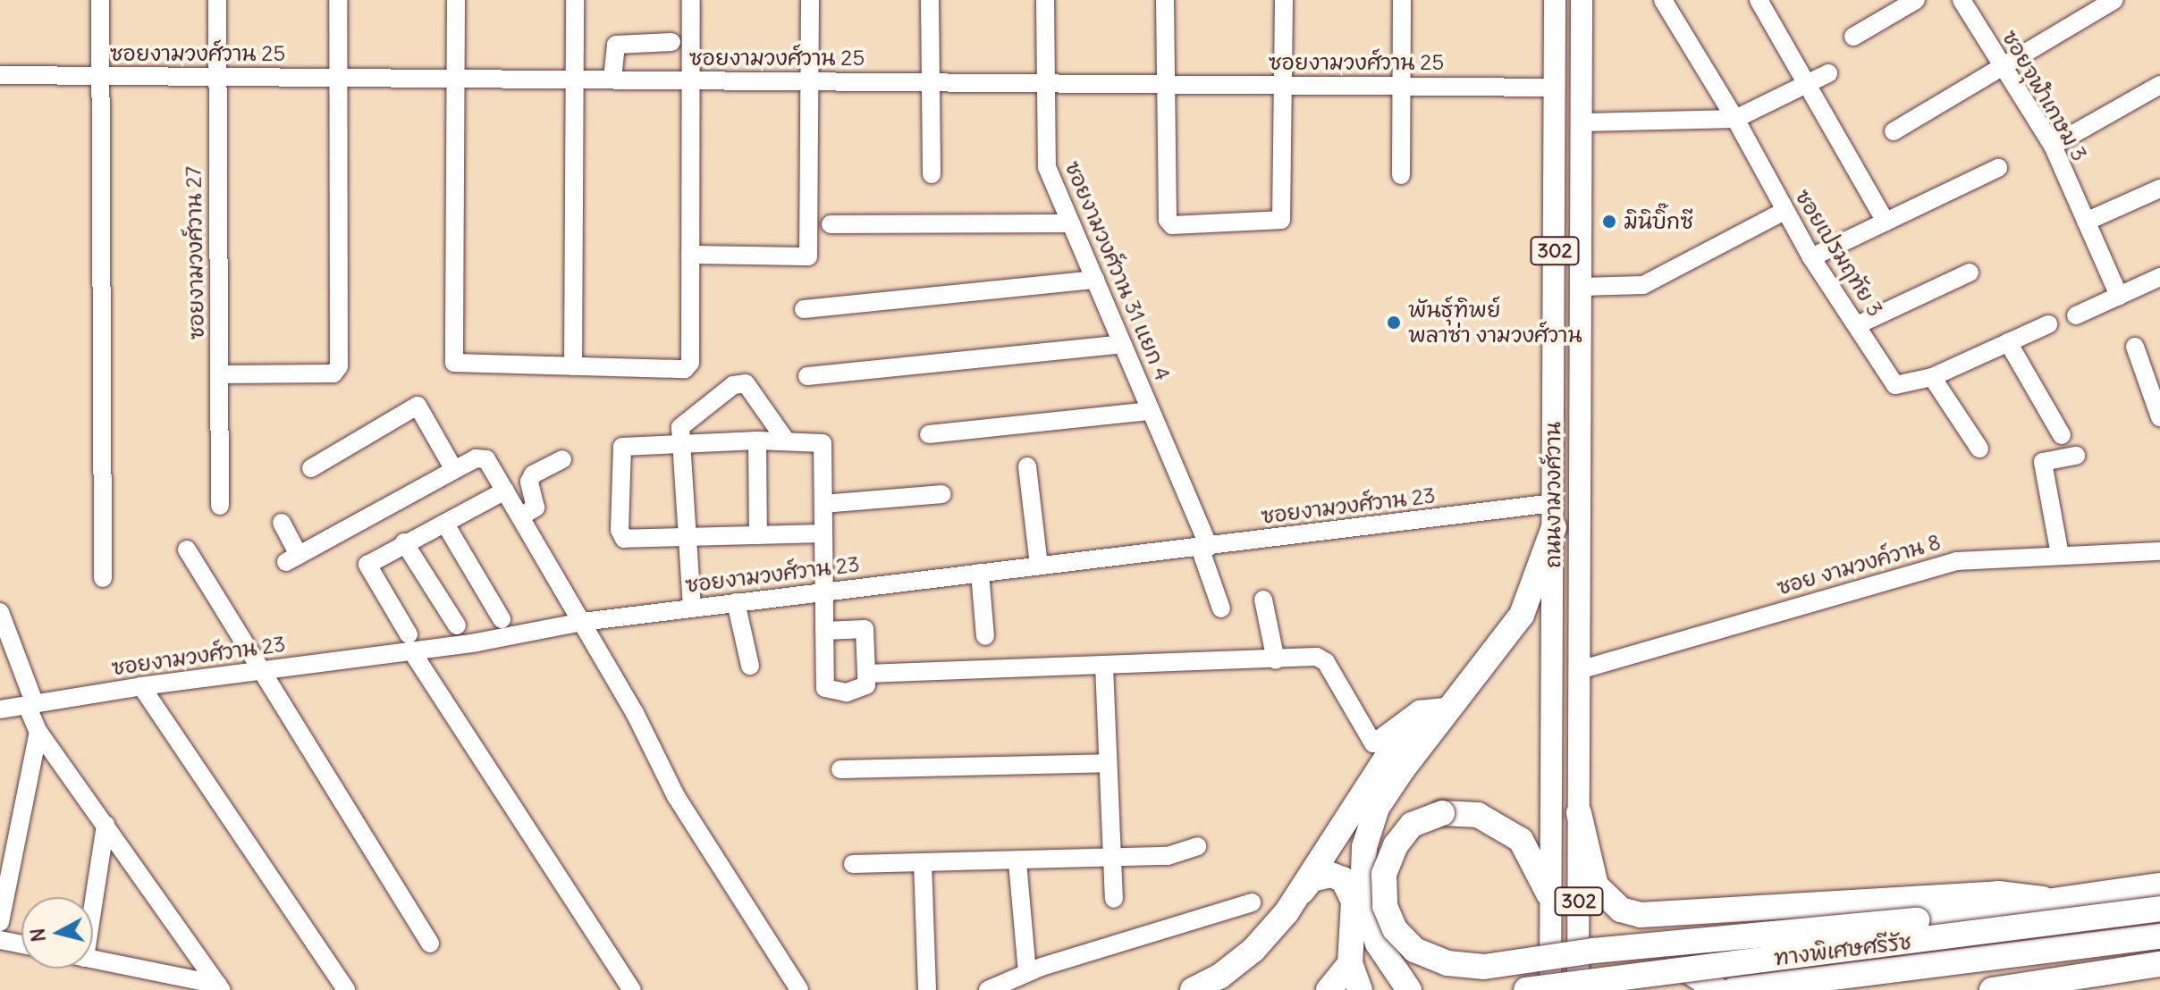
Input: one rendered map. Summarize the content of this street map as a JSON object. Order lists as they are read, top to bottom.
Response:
{
  "streets": {
    "highway": ["ทางพิเศษศรีรัช"],
    "main road": ["302", "ถนนงามวงศ์วาน"],
    "street": [
      "ซอยงามวงศ์วาน 25",
      "ซอยจุฬาเกษม 3",
      "ซอยงามวงศ์วาน 27",
      "ซอยเปรมฤทัย 3",
      "ซอยงามวงศ์วาน 31 แยก 4",
      "ซอยงามวงศ์วาน 23",
      "ซอย งามวงค์วาน 8"
    ]
  },
  "crossings": [
    ["ซอยงามวงศ์วาน 25", "ซอยงามวงศ์วาน 27"],
    ["ซอยงามวงศ์วาน 25", "ซอยงามวงศ์วาน 31 แยก 4"],
    ["ซอยงามวงศ์วาน 25", "ถนนงามวงศ์วาน"],
    ["ซอยงามวงศ์วาน 31 แยก 4", "ซอยงามวงศ์วาน 23"],
    ["ถนนงามวงศ์วาน", "ซอยงามวงศ์วาน 23"],
    ["ถนนงามวงศ์วาน", "ซอย งามวงค์วาน 8"]
  ],
  "places": ["มินิบิ๊กซี", "พันธุ์ทิพย์ พลาซ่า งามวงศ์วาน"],
  "north": "left"
}
